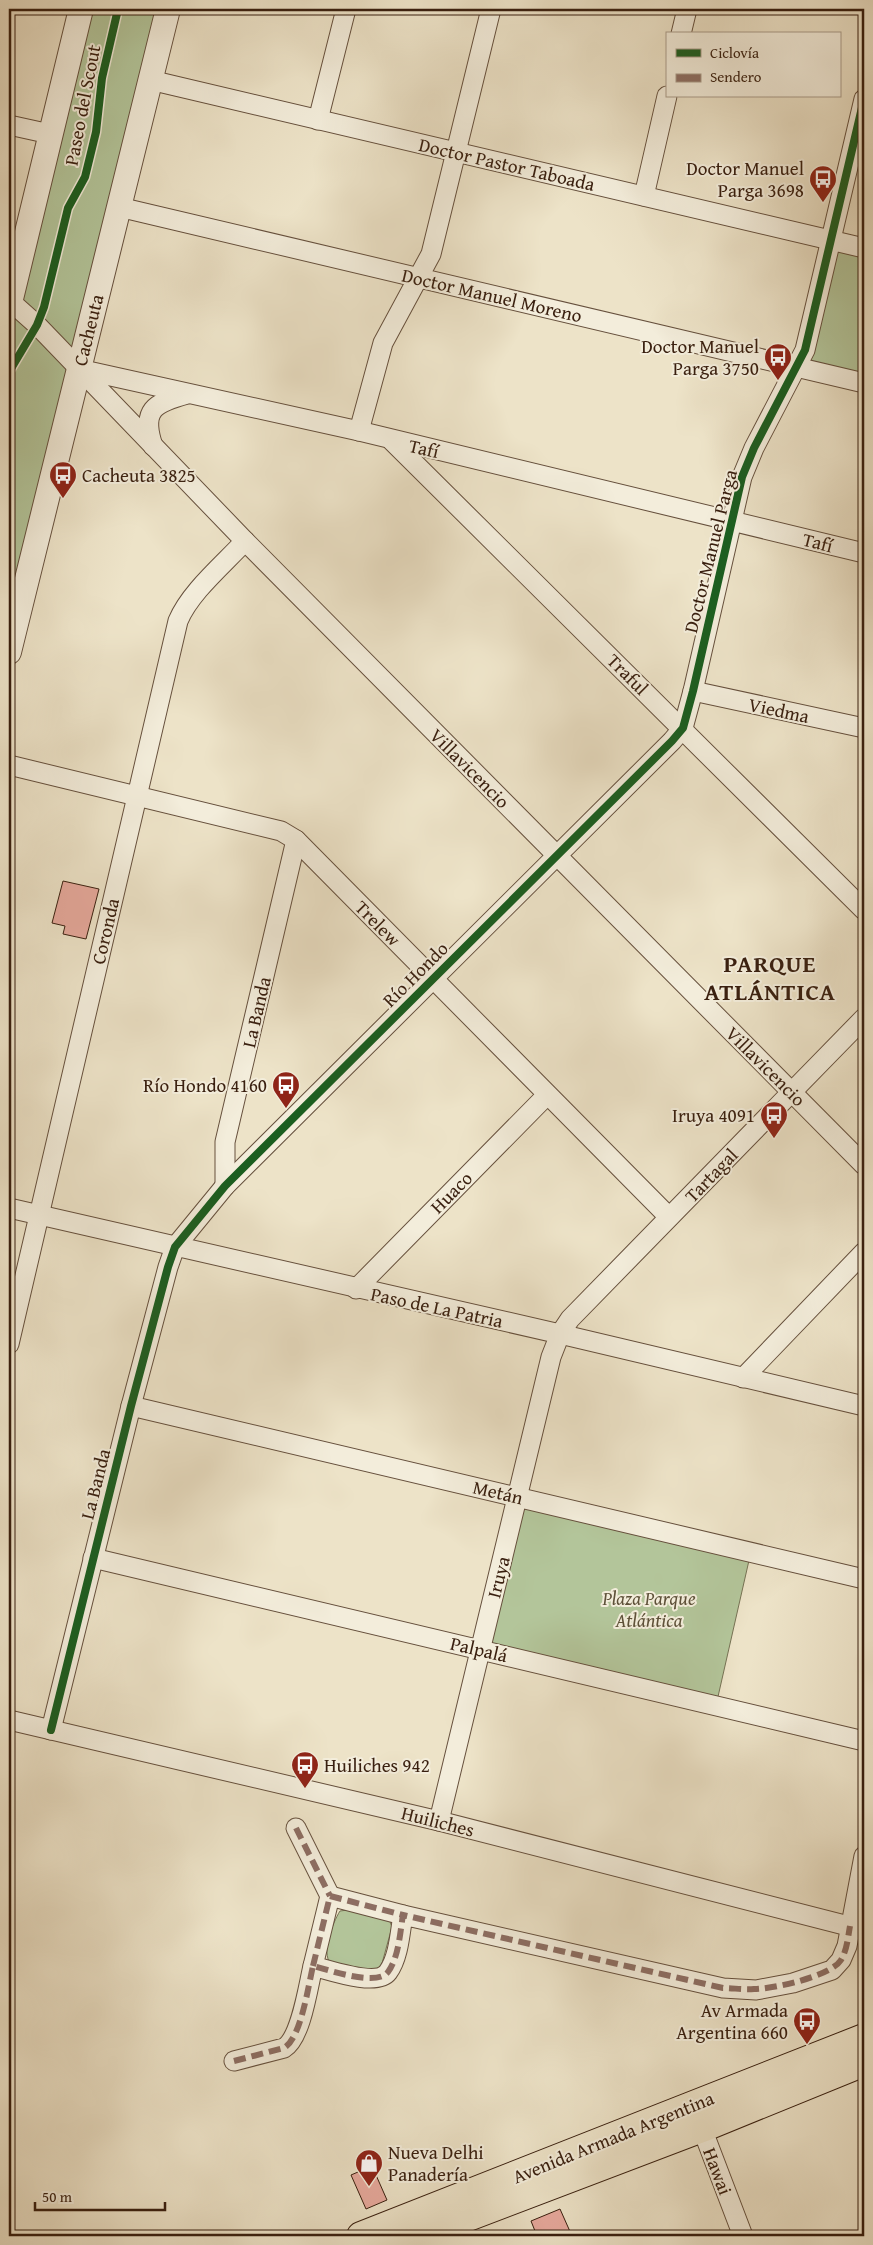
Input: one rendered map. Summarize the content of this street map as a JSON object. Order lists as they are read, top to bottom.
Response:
{
  "streets": {
    "main road": ["Avenida Armada Argentina"],
    "street": [
      "Doctor Pastor Taboada",
      "Doctor Manuel Moreno",
      "Cacheuta",
      "Tafí",
      "Doctor Manuel Parga",
      "Traful",
      "Viedma",
      "Villavicencio",
      "Trelew",
      "Coronda",
      "Río Hondo",
      "La Banda",
      "Tartagal",
      "Huaco",
      "Paso de La Patria",
      "Metán",
      "Iruya",
      "Palpalá",
      "Huiliches",
      "Hawai"
    ],
    "cycle path": ["Paseo del Scout"]
  },
  "crossings": [
    ["Doctor Pastor Taboada", "Cacheuta"],
    ["Doctor Pastor Taboada", "Doctor Manuel Parga"],
    ["Doctor Manuel Moreno", "Cacheuta"],
    ["Doctor Manuel Moreno", "Doctor Manuel Parga"],
    ["Cacheuta", "Tafí"],
    ["Cacheuta", "Villavicencio"],
    ["Tafí", "Doctor Manuel Parga"],
    ["Tafí", "Traful"],
    ["Tafí", "Villavicencio"],
    ["Doctor Manuel Parga", "Traful"],
    ["Doctor Manuel Parga", "Viedma"],
    ["Doctor Manuel Parga", "Río Hondo"],
    ["Traful", "Río Hondo"],
    ["Villavicencio", "Coronda"],
    ["Villavicencio", "Río Hondo"],
    ["Villavicencio", "Tartagal"],
    ["Trelew", "Coronda"],
    ["Trelew", "Río Hondo"],
    ["Trelew", "La Banda"],
    ["Trelew", "Tartagal"],
    ["Trelew", "Huaco"],
    ["Coronda", "Paso de La Patria"],
    ["Río Hondo", "La Banda"],
    ["Río Hondo", "Paso de La Patria"],
    ["La Banda", "Paso de La Patria"],
    ["La Banda", "Metán"],
    ["La Banda", "Palpalá"],
    ["La Banda", "Huiliches"],
    ["Tartagal", "Paso de La Patria"],
    ["Tartagal", "Iruya"],
    ["Huaco", "Paso de La Patria"],
    ["Paso de La Patria", "Iruya"],
    ["Metán", "Iruya"],
    ["Iruya", "Palpalá"],
    ["Iruya", "Huiliches"],
    ["Avenida Armada Argentina", "Hawai"]
  ],
  "districts": ["PARQUE ATLÁNTICA"],
  "parks": ["Plaza Parque Atlántica"],
  "places": {
    "bus stop": [
      "Doctor Manuel Parga 3698",
      "Doctor Manuel Parga 3750",
      "Cacheuta 3825",
      "Río Hondo 4160",
      "Iruya 4091",
      "Huiliches 942",
      "Av Armada Argentina 660"
    ],
    "shop": ["Nueva Delhi Panadería"]
  },
  "legend": ["Ciclovía", "Sendero"],
  "scale_bar": "50 m"
}
